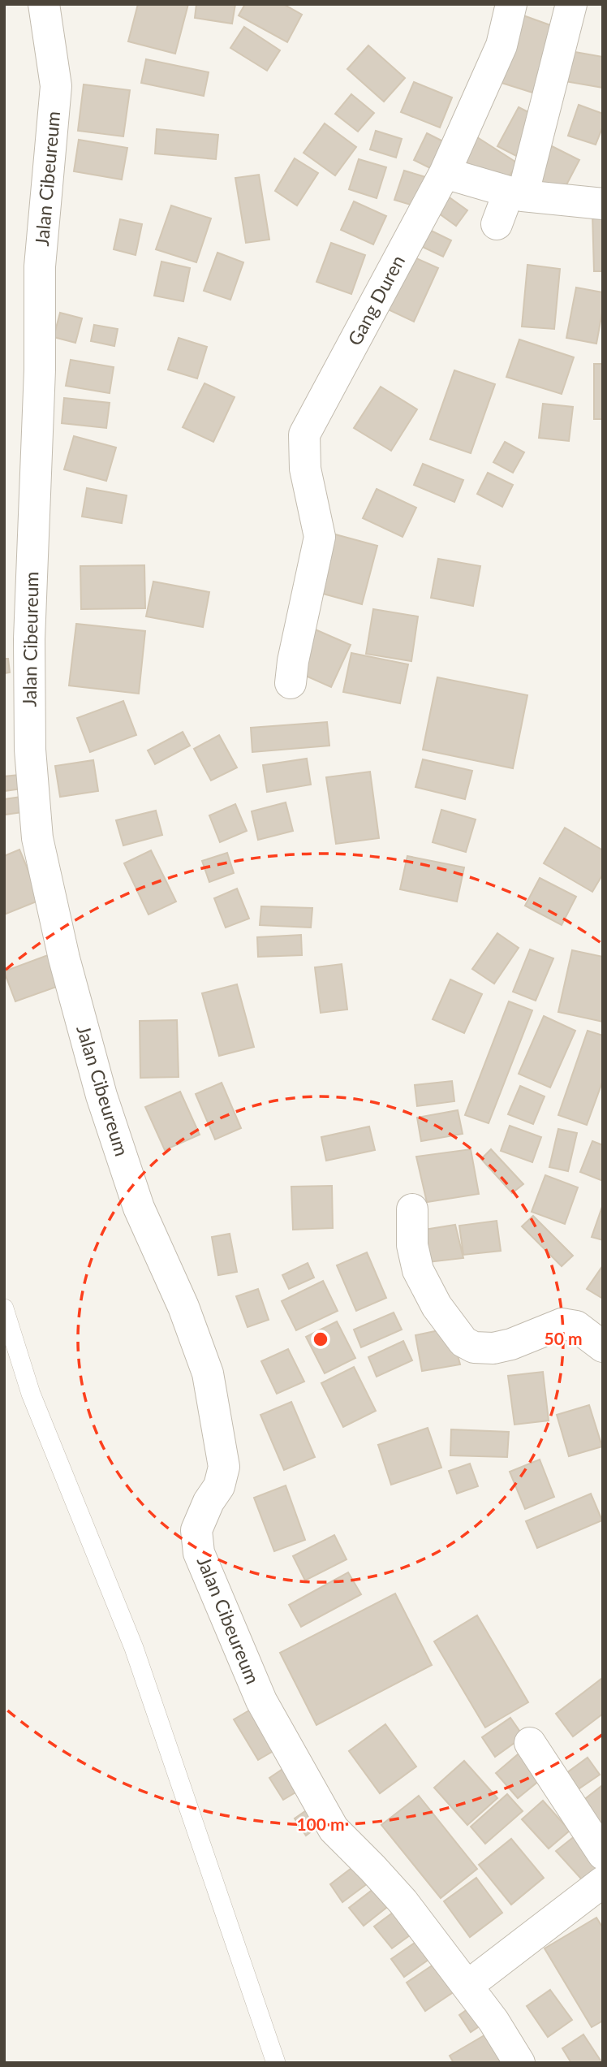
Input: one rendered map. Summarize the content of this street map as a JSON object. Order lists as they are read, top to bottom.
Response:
{
  "streets": {
    "street": ["Jalan Cibeureum", "Gang Duren"]
  },
  "rings": ["50 m", "100 m"]
}
